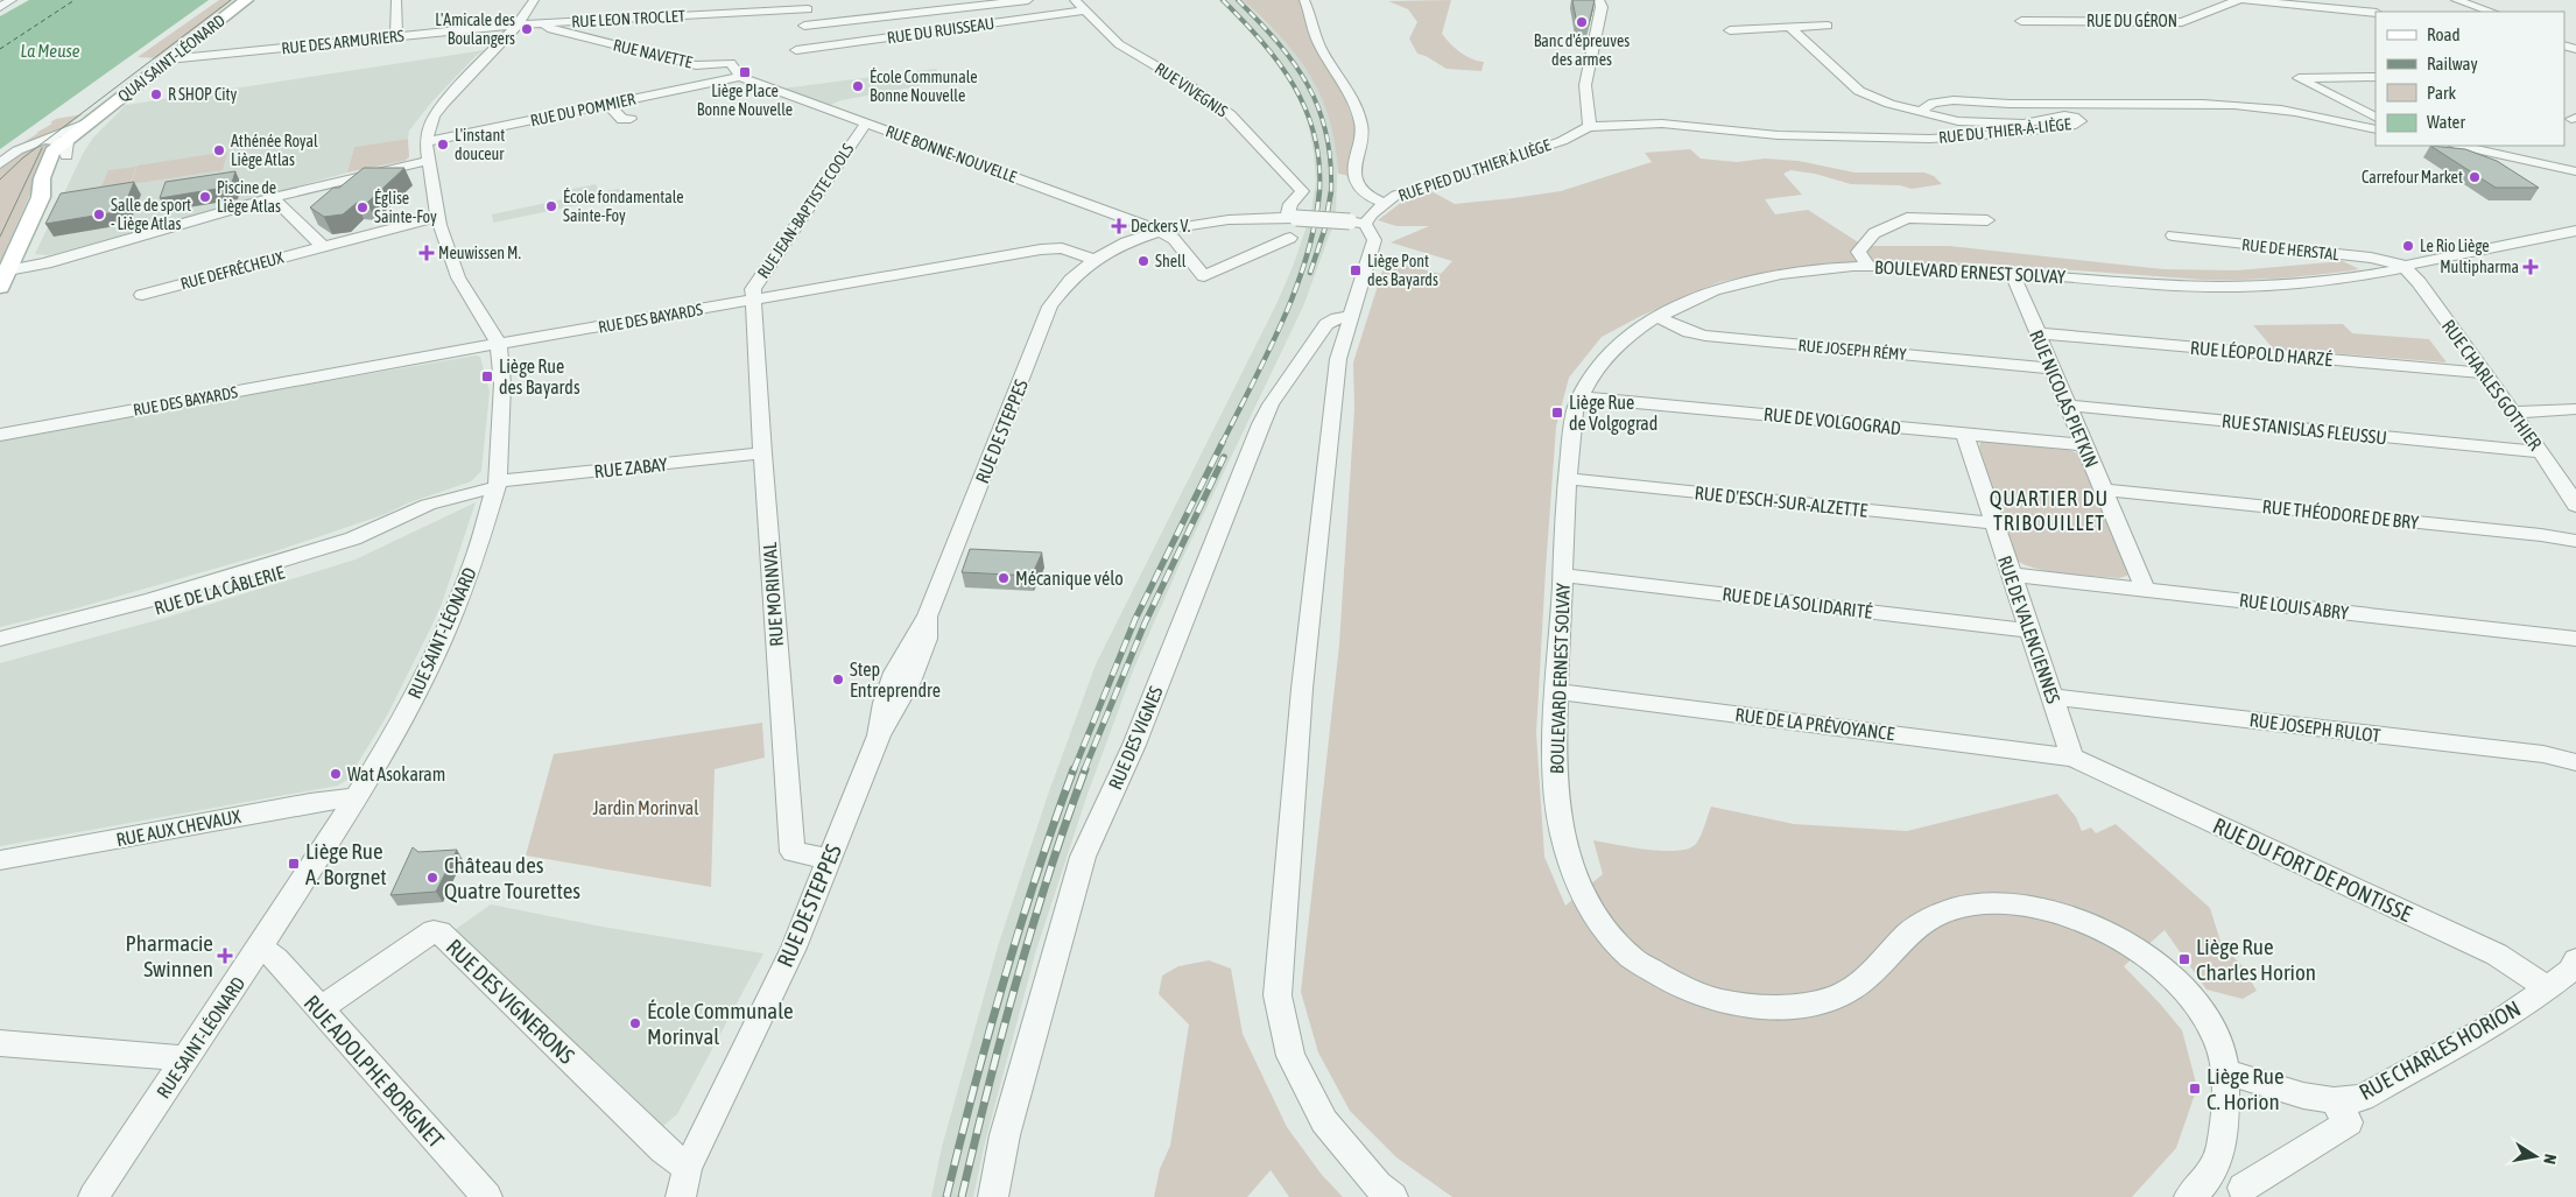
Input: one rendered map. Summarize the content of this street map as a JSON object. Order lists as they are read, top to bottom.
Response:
{
  "streets": {
    "main road": ["QUAI SAINT-LÉONARD"],
    "street": [
      "RUE LEON TROCLET",
      "RUE DU GÉRON",
      "RUE DU RUISSEAU",
      "RUE DES ARMURIERS",
      "RUE NAVETTE",
      "RUE VIVEGNIS",
      "RUE DU POMMIER",
      "RUE DU THIER-À-LIÈGE",
      "RUE BONNE-NOUVELLE",
      "RUE PIED DU THIER À LIÈGE",
      "RUE JEAN-BAPTISTE COOLS",
      "RUE DE HERSTAL",
      "RUE DEFRÊCHEUX",
      "BOULEVARD ERNEST SOLVAY",
      "RUE DES BAYARDS",
      "RUE JOSEPH RÉMY",
      "RUE LÉOPOLD HARZÉ",
      "RUE CHARLES GOTHIER",
      "RUE NICOLAS PIETKIN",
      "RUE DE VOLGOGRAD",
      "RUE STANISLAS FLEUSSU",
      "RUE DE STEPPES",
      "RUE ZABAY",
      "RUE D'ESCH-SUR-ALZETTE",
      "RUE THÉODORE DE BRY",
      "RUE DE LA CÂBLERIE",
      "RUE MORINVAL",
      "RUE DE LA SOLIDARITÉ",
      "RUE LOUIS ABRY",
      "RUE DE VALENCIENNES",
      "RUE SAINT-LÉONARD",
      "RUE DE LA PRÉVOYANCE",
      "RUE JOSEPH RULOT",
      "RUE DES VIGNES",
      "RUE AUX CHEVAUX",
      "RUE DU FORT DE PONTISSE",
      "RUE DES VIGNERONS",
      "RUE CHARLES HORION",
      "RUE ADOLPHE BORGNET"
    ]
  },
  "crossings": [
    ["RUE LEON TROCLET", "RUE DES ARMURIERS"],
    ["RUE LEON TROCLET", "RUE NAVETTE"],
    ["RUE LEON TROCLET", "RUE SAINT-LÉONARD"],
    ["RUE DU RUISSEAU", "RUE VIVEGNIS"],
    ["RUE DES ARMURIERS", "QUAI SAINT-LÉONARD"],
    ["RUE DES ARMURIERS", "RUE SAINT-LÉONARD"],
    ["RUE NAVETTE", "RUE DU POMMIER"],
    ["RUE NAVETTE", "RUE BONNE-NOUVELLE"],
    ["RUE DU POMMIER", "RUE BONNE-NOUVELLE"],
    ["RUE DU POMMIER", "RUE SAINT-LÉONARD"],
    ["RUE DU THIER-À-LIÈGE", "RUE PIED DU THIER À LIÈGE"],
    ["RUE BONNE-NOUVELLE", "RUE JEAN-BAPTISTE COOLS"],
    ["RUE JEAN-BAPTISTE COOLS", "RUE DES BAYARDS"],
    ["RUE JEAN-BAPTISTE COOLS", "RUE MORINVAL"],
    ["RUE DE HERSTAL", "BOULEVARD ERNEST SOLVAY"],
    ["RUE DE HERSTAL", "RUE CHARLES GOTHIER"],
    ["RUE DEFRÊCHEUX", "RUE SAINT-LÉONARD"],
    ["BOULEVARD ERNEST SOLVAY", "RUE JOSEPH RÉMY"],
    ["BOULEVARD ERNEST SOLVAY", "RUE CHARLES GOTHIER"],
    ["BOULEVARD ERNEST SOLVAY", "RUE NICOLAS PIETKIN"],
    ["BOULEVARD ERNEST SOLVAY", "RUE DE VOLGOGRAD"],
    ["BOULEVARD ERNEST SOLVAY", "RUE D'ESCH-SUR-ALZETTE"],
    ["BOULEVARD ERNEST SOLVAY", "RUE DE LA SOLIDARITÉ"],
    ["BOULEVARD ERNEST SOLVAY", "RUE DE LA PRÉVOYANCE"],
    ["BOULEVARD ERNEST SOLVAY", "RUE CHARLES HORION"],
    ["RUE DES BAYARDS", "RUE DE STEPPES"],
    ["RUE DES BAYARDS", "RUE MORINVAL"],
    ["RUE DES BAYARDS", "RUE SAINT-LÉONARD"],
    ["RUE JOSEPH RÉMY", "RUE NICOLAS PIETKIN"],
    ["RUE LÉOPOLD HARZÉ", "RUE CHARLES GOTHIER"],
    ["RUE LÉOPOLD HARZÉ", "RUE NICOLAS PIETKIN"],
    ["RUE CHARLES GOTHIER", "RUE STANISLAS FLEUSSU"],
    ["RUE NICOLAS PIETKIN", "RUE DE VOLGOGRAD"],
    ["RUE NICOLAS PIETKIN", "RUE STANISLAS FLEUSSU"],
    ["RUE NICOLAS PIETKIN", "RUE THÉODORE DE BRY"],
    ["RUE NICOLAS PIETKIN", "RUE LOUIS ABRY"],
    ["RUE DE VOLGOGRAD", "RUE DE VALENCIENNES"],
    ["RUE DE STEPPES", "RUE MORINVAL"],
    ["RUE DE STEPPES", "RUE DES VIGNERONS"],
    ["RUE ZABAY", "RUE DE LA CÂBLERIE"],
    ["RUE ZABAY", "RUE MORINVAL"],
    ["RUE ZABAY", "RUE SAINT-LÉONARD"],
    ["RUE D'ESCH-SUR-ALZETTE", "RUE DE VALENCIENNES"],
    ["RUE DE LA CÂBLERIE", "RUE SAINT-LÉONARD"],
    ["RUE DE LA SOLIDARITÉ", "RUE DE VALENCIENNES"],
    ["RUE LOUIS ABRY", "RUE DE VALENCIENNES"],
    ["RUE DE VALENCIENNES", "RUE DE LA PRÉVOYANCE"],
    ["RUE DE VALENCIENNES", "RUE JOSEPH RULOT"],
    ["RUE DE VALENCIENNES", "RUE DU FORT DE PONTISSE"],
    ["RUE SAINT-LÉONARD", "RUE AUX CHEVAUX"],
    ["RUE SAINT-LÉONARD", "RUE ADOLPHE BORGNET"],
    ["RUE DE LA PRÉVOYANCE", "RUE DU FORT DE PONTISSE"],
    ["RUE DU FORT DE PONTISSE", "RUE CHARLES HORION"],
    ["RUE DES VIGNERONS", "RUE ADOLPHE BORGNET"]
  ],
  "districts": ["QUARTIER DU TRIBOUILLET"],
  "water": ["La Meuse"],
  "parks": ["Jardin Morinval"],
  "places": {
    "other": [
      "Banc d'épreuves des armes",
      "L'Amicale des Boulangers",
      "École Communale Bonne Nouvelle",
      "R SHOP City",
      "L'instant douceur",
      "Athénée Royal Liège Atlas",
      "Carrefour Market",
      "Piscine de Liège Atlas",
      "École fondamentale Sainte-Foy",
      "Église Sainte-Foy",
      "Salle de sport - Liège Atlas",
      "Le Rio Liège",
      "Shell",
      "Mécanique vélo",
      "Step Entreprendre",
      "Wat Asokaram",
      "Château des Quatre Tourettes",
      "École Communale Morinval"
    ],
    "transit": [
      "Liège Place Bonne Nouvelle",
      "Liège Pont des Bayards",
      "Liège Rue des Bayards",
      "Liège Rue de Volgograd",
      "Liège Rue A. Borgnet",
      "Liège Rue Charles Horion",
      "Liège Rue C. Horion"
    ],
    "health": [
      "Deckers V.",
      "Meuwissen M.",
      "Multipharma",
      "Pharmacie Swinnen"
    ]
  },
  "legend": [
    "Road",
    "Railway",
    "Park",
    "Water"
  ],
  "north": "right"
}
